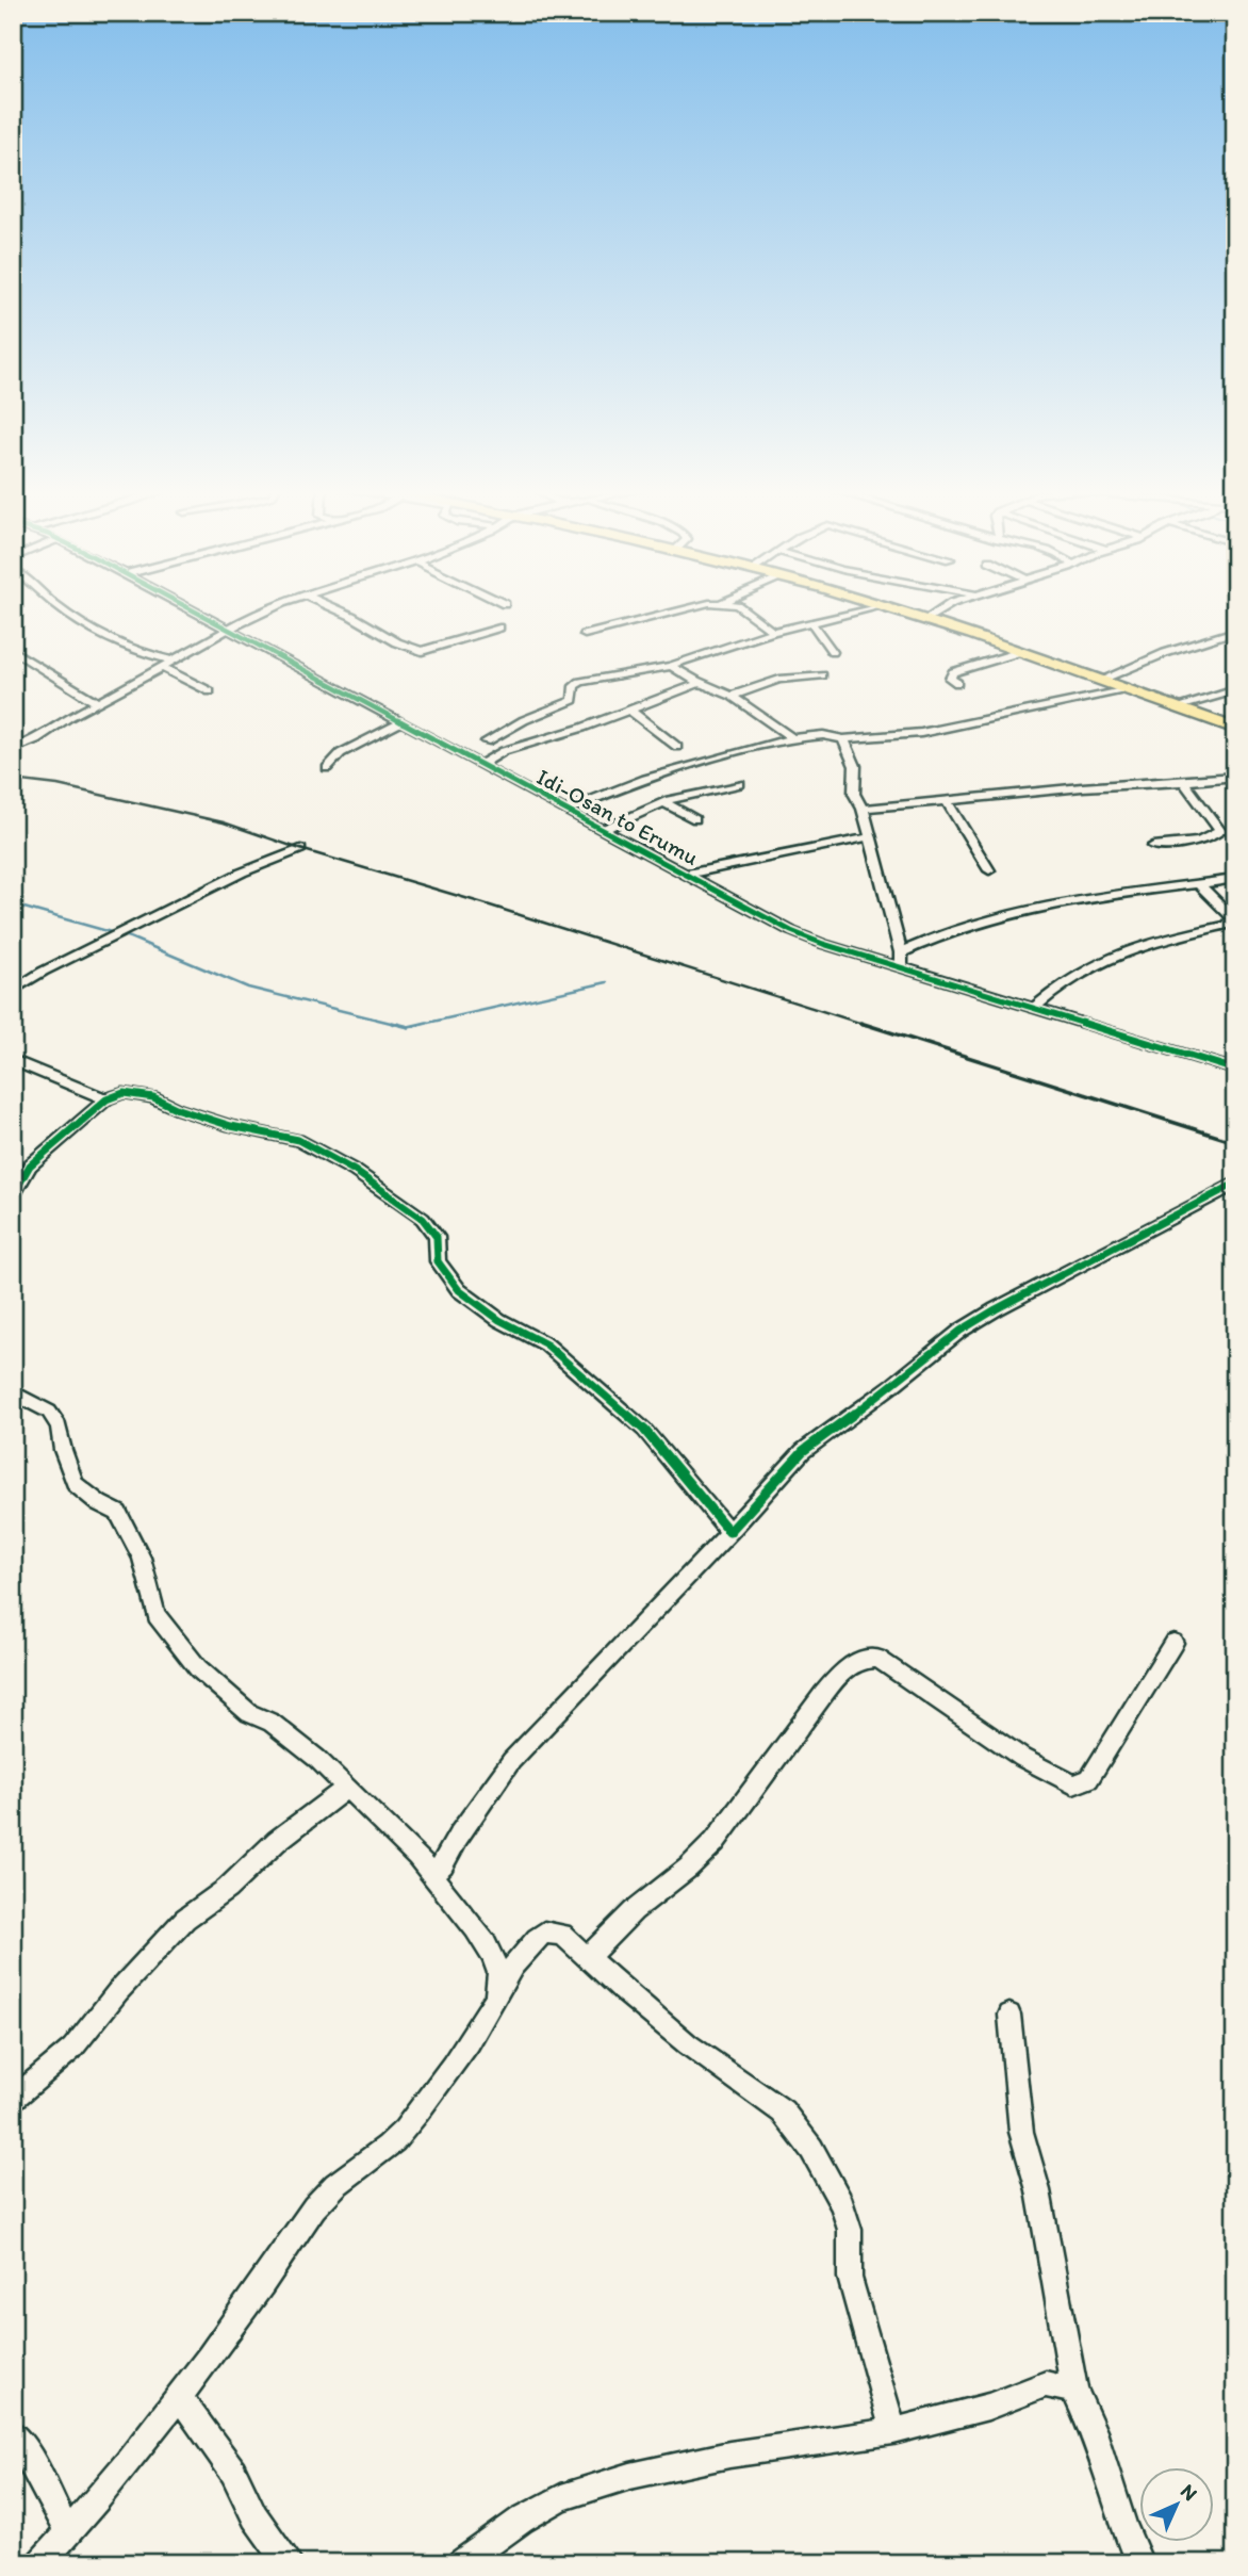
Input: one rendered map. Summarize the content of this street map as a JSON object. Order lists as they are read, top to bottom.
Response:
{
  "streets": {
    "street": ["Idi-Osan to Erumu"]
  },
  "north": "top right"
}
